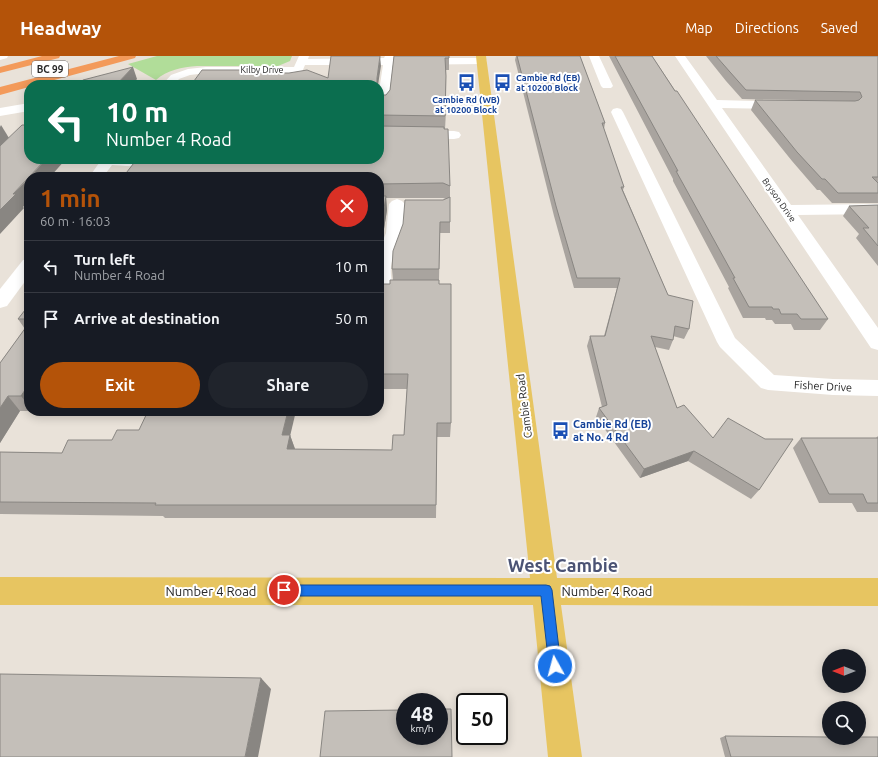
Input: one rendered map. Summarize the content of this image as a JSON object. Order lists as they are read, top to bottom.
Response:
{
  "streets": {
    "highway": ["BC 99"],
    "main road": ["Cambie Road", "Number 4 Road"],
    "street": ["Kilby Drive", "Bryson Drive", "Fisher Drive"]
  },
  "crossings": [
    ["Cambie Road", "Number 4 Road"]
  ],
  "districts": ["West Cambie"],
  "places": {
    "bus stop": ["Cambie Rd (WB) at 10200 Block", "Cambie Rd (EB) at 10200 Block", "Cambie Rd (EB) at No. 4 Rd"]
  },
  "north": "left",
  "page": {
    "header": "Headway",
    "nav": ["Map", "Directions", "Saved"],
    "turn": ["10 m", "Number 4 Road"],
    "heading": ["1 min", "60 m · 16:03"],
    "list": [
      {
        "name": "Turn left",
        "note": "Number 4 Road",
        "value": "10 m"
      },
      {
        "name": "Arrive at destination",
        "value": "50 m"
      }
    ],
    "buttons": ["Exit", "Share"],
    "speed": "48 km/h",
    "limit": "50"
  }
}
